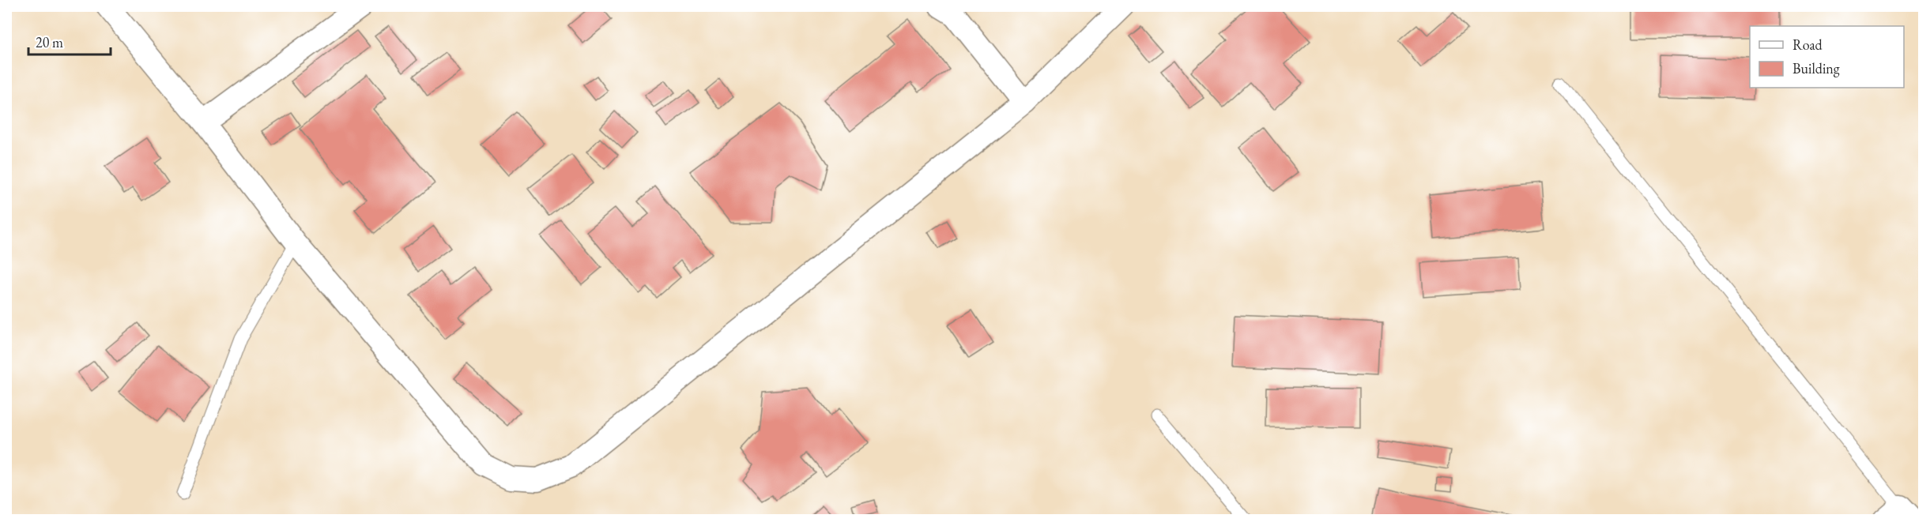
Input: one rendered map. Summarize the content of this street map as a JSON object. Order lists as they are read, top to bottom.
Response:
{
  "legend": ["Road", "Building"],
  "scale_bar": "20 m"
}
